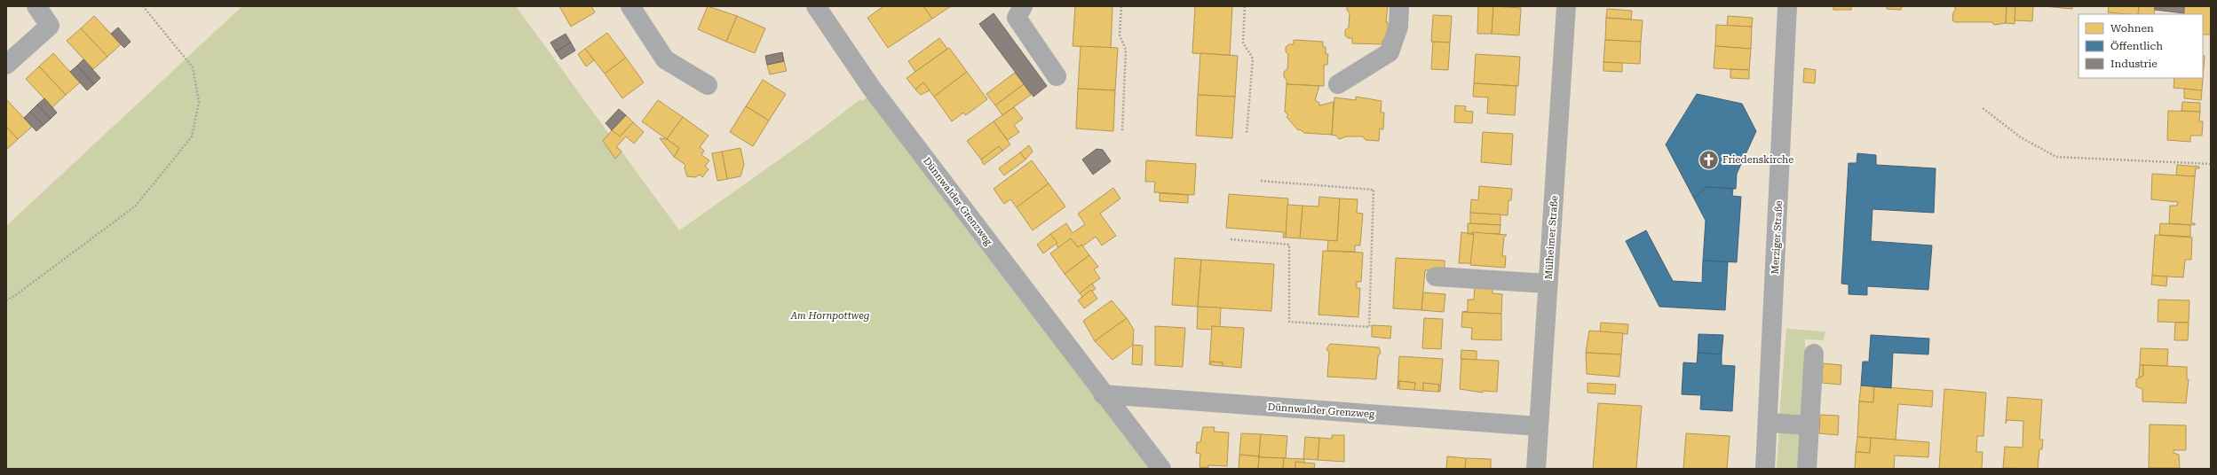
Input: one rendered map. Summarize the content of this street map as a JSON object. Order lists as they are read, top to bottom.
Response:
{
  "streets": {
    "main road": ["Mülheimer Straße"],
    "street": ["Dünnwalder Grenzweg", "Merziger Straße"]
  },
  "crossings": [
    ["Dünnwalder Grenzweg", "Mülheimer Straße"]
  ],
  "parks": ["Am Hornpottweg"],
  "places": {
    "church": ["Friedenskirche"]
  },
  "legend": ["Wohnen", "Öffentlich", "Industrie"]
}
